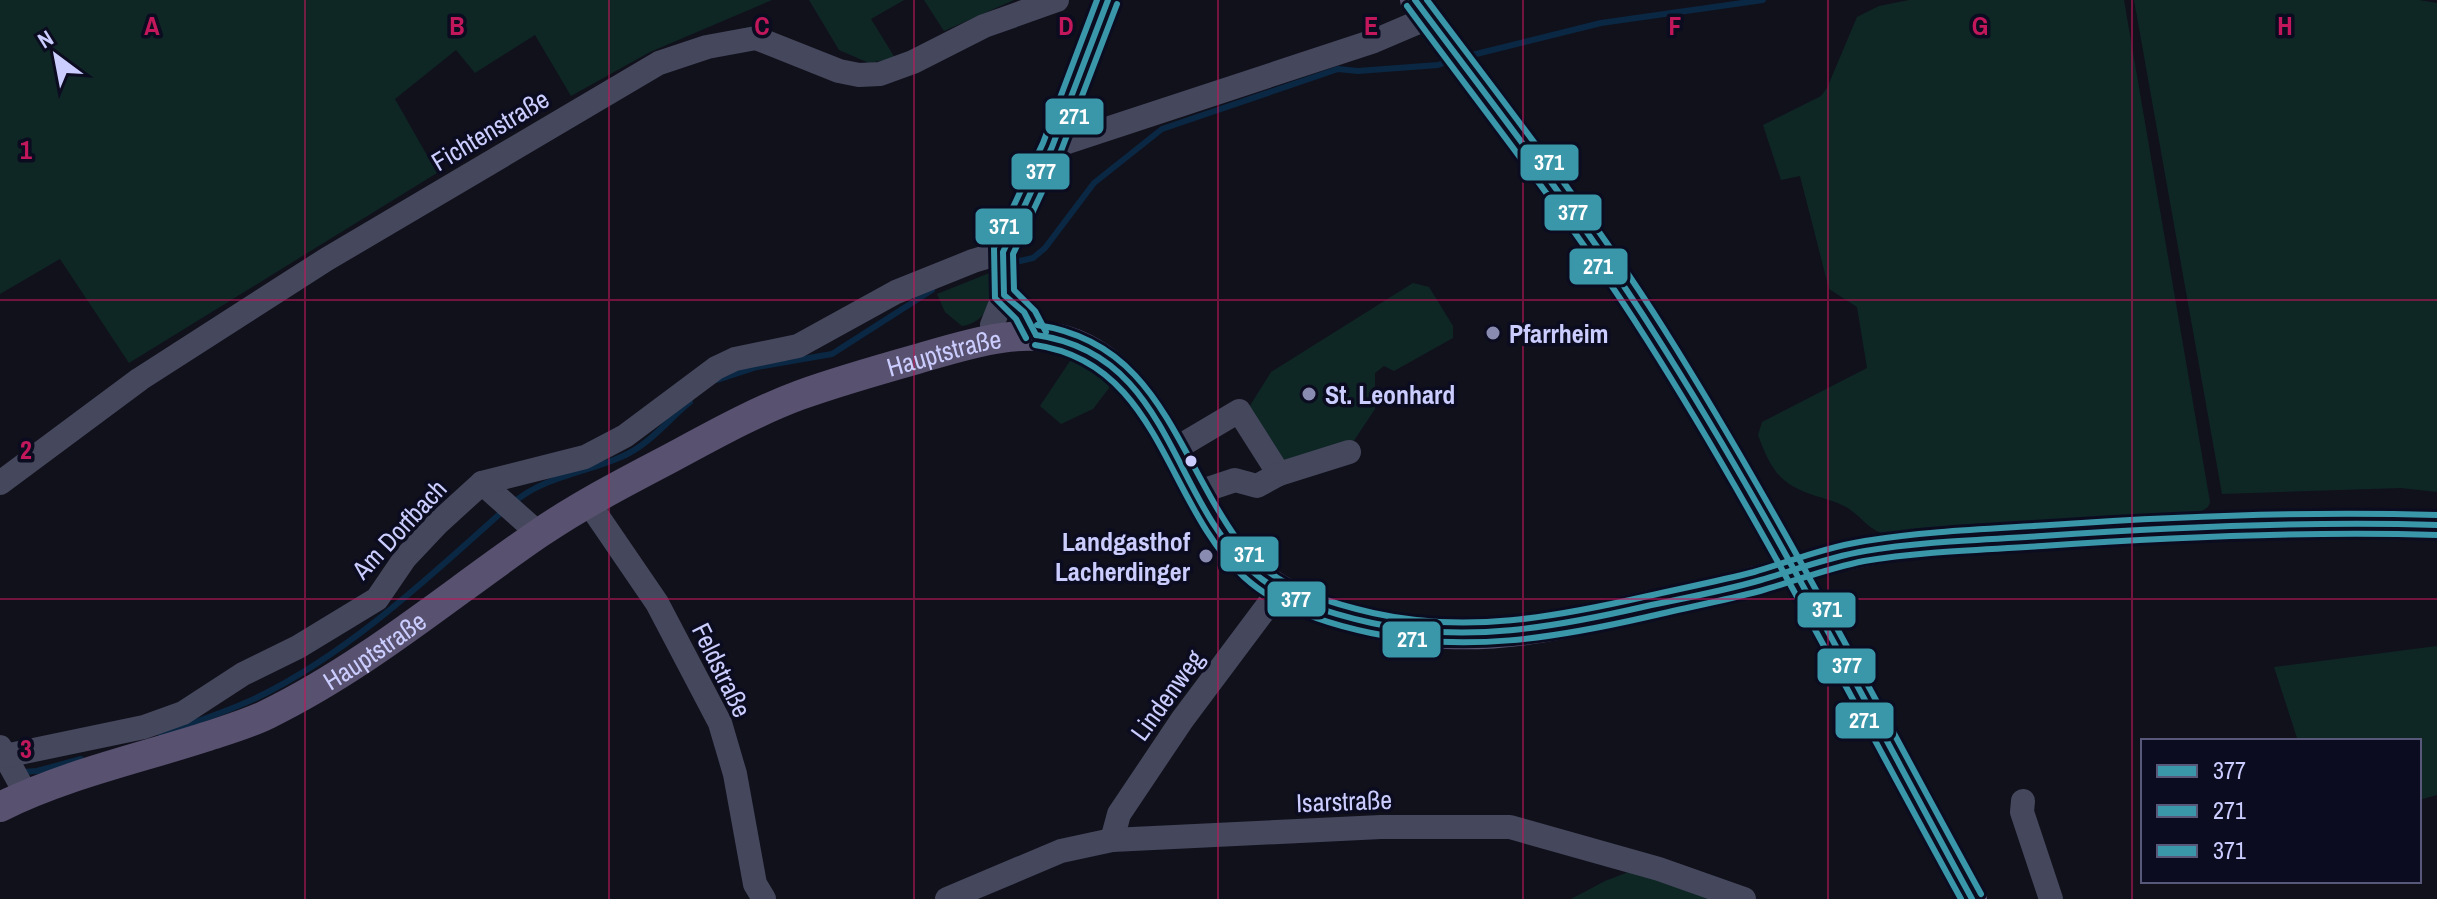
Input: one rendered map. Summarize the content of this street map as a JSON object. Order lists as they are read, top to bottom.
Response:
{
  "streets": {
    "main road": ["Hauptstraße"],
    "street": [
      "Fichtenstraße",
      "Am Dorfbach",
      "Feldstraße",
      "Lindenweg",
      "Isarstraße"
    ]
  },
  "crossings": [
    ["Hauptstraße", "Am Dorfbach"],
    ["Hauptstraße", "Feldstraße"],
    ["Hauptstraße", "Lindenweg"],
    ["Lindenweg", "Isarstraße"]
  ],
  "places": ["Pfarrheim", "St. Leonhard", "Landgasthof Lacherdinger"],
  "lines": ["transit line 377", "transit line 371", "transit line 271"],
  "legend": ["377", "271", "371"],
  "north": "top left",
  "grid": {
    "columns": [
      "A",
      "B",
      "C",
      "D",
      "E",
      "F",
      "G",
      "H"
    ],
    "rows": ["1", "2", "3"]
  }
}
